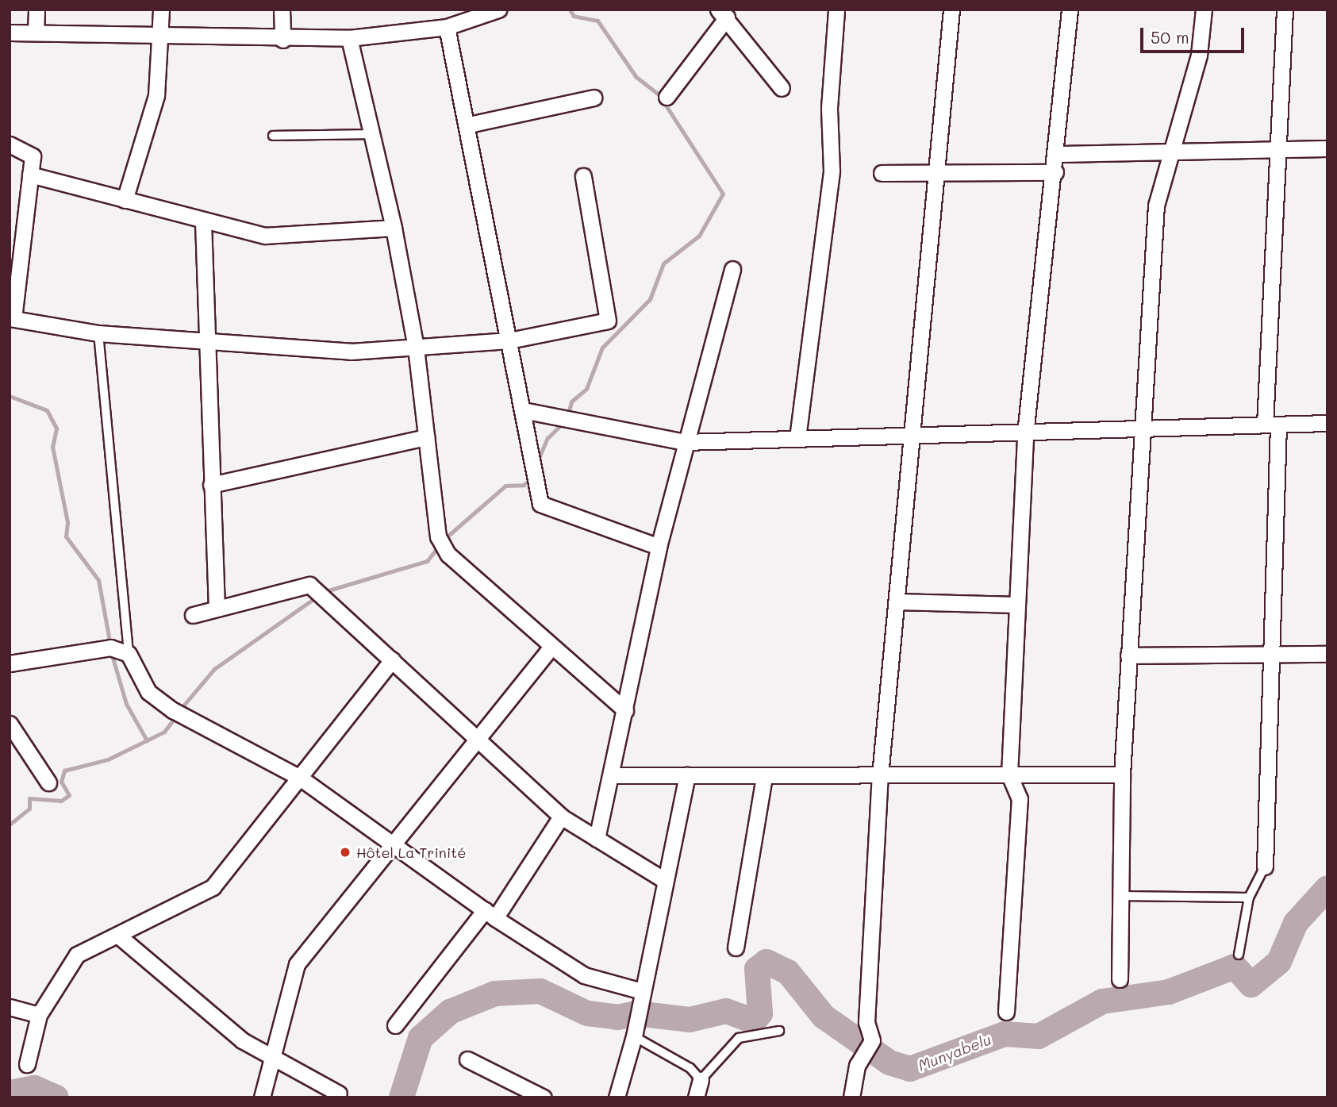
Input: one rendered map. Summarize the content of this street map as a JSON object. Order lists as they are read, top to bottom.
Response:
{
  "water": ["Munyabelu"],
  "places": ["Hôtel La Trinité"],
  "scale_bar": "50 m"
}
